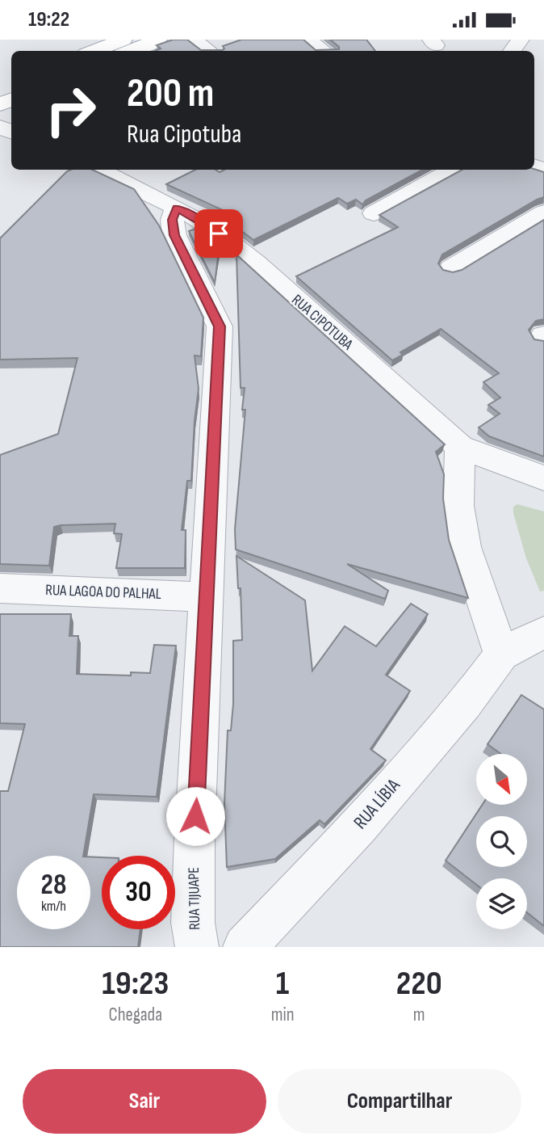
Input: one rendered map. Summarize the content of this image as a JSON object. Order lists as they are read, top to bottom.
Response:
{
  "streets": {
    "street": [
      "RUA CIPOTUBA",
      "RUA LAGOA DO PALHAL",
      "RUA LÍBIA",
      "RUA TIJUAPE"
    ]
  },
  "crossings": [
    ["RUA CIPOTUBA", "RUA TIJUAPE"],
    ["RUA LAGOA DO PALHAL", "RUA TIJUAPE"]
  ],
  "north": "bottom right",
  "page": {
    "status": "19:22",
    "turn": ["200 m", "Rua Cipotuba"],
    "speed": "28 km/h",
    "limit": "30",
    "eta": [
      "19:23",
      "Chegada",
      "1",
      "min",
      "220",
      "m"
    ],
    "buttons": ["Sair", "Compartilhar"]
  }
}
